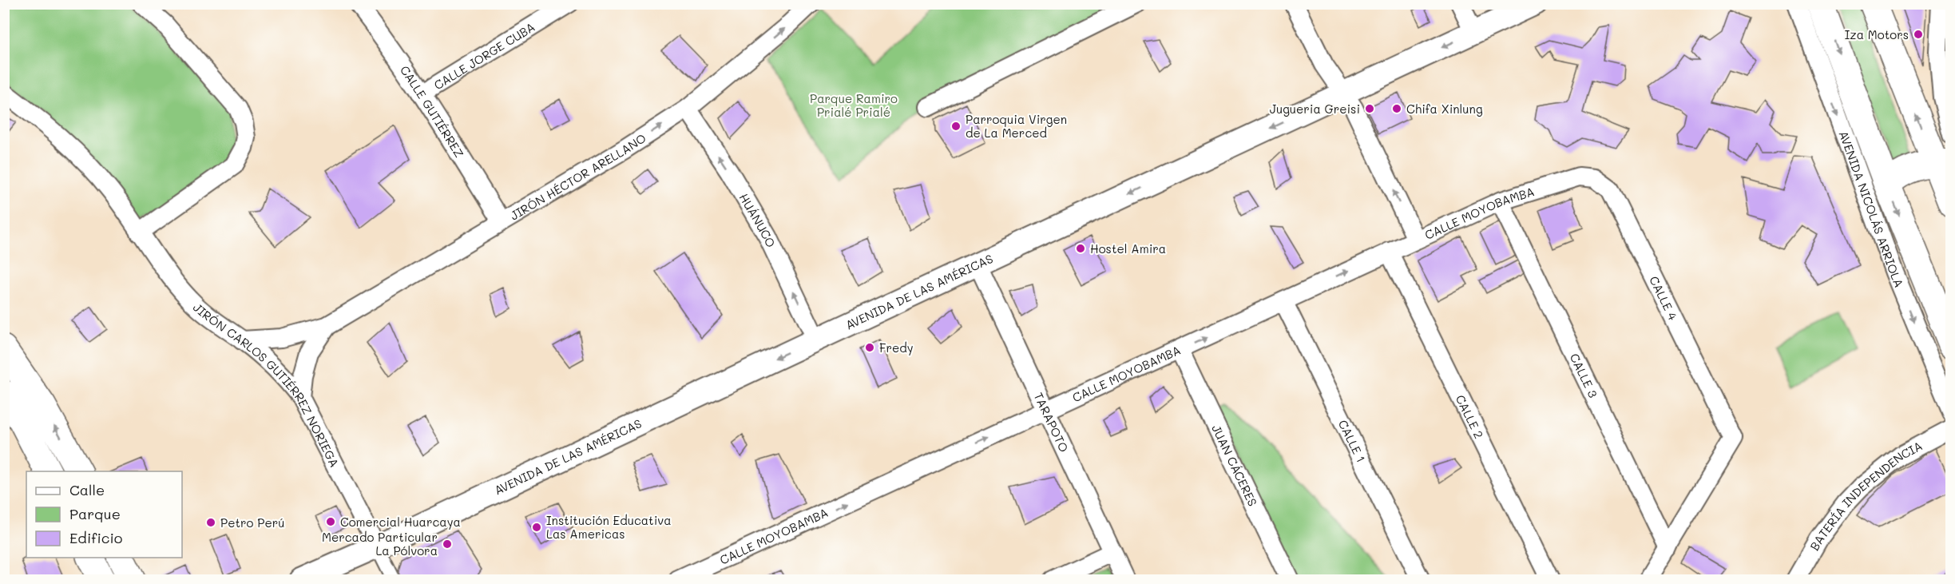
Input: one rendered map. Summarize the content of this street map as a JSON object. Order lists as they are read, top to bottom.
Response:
{
  "streets": {
    "main road": ["AVENIDA NICOLÁS ARRIOLA"],
    "street": [
      "CALLE JORGE CUBA",
      "CALLE GUTIÉRREZ",
      "JIRÓN HÉCTOR ARELLANO",
      "CALLE MOYOBAMBA",
      "HUÁNUCO",
      "AVENIDA DE LAS AMÉRICAS",
      "CALLE 4",
      "CALLE 3",
      "JIRÓN CARLOS GUTIÉRREZ NORIEGA",
      "CALLE 2",
      "TARAPOTO",
      "CALLE 1",
      "JUAN CÁCERES",
      "BATERÍA INDEPENDENCIA"
    ]
  },
  "crossings": [
    ["CALLE JORGE CUBA", "CALLE GUTIÉRREZ"],
    ["CALLE GUTIÉRREZ", "JIRÓN HÉCTOR ARELLANO"],
    ["JIRÓN HÉCTOR ARELLANO", "HUÁNUCO"],
    ["JIRÓN HÉCTOR ARELLANO", "JIRÓN CARLOS GUTIÉRREZ NORIEGA"],
    ["CALLE MOYOBAMBA", "CALLE 4"],
    ["CALLE MOYOBAMBA", "CALLE 3"],
    ["CALLE MOYOBAMBA", "CALLE 2"],
    ["CALLE MOYOBAMBA", "TARAPOTO"],
    ["CALLE MOYOBAMBA", "CALLE 1"],
    ["CALLE MOYOBAMBA", "JUAN CÁCERES"],
    ["HUÁNUCO", "AVENIDA DE LAS AMÉRICAS"],
    ["AVENIDA DE LAS AMÉRICAS", "JIRÓN CARLOS GUTIÉRREZ NORIEGA"],
    ["AVENIDA DE LAS AMÉRICAS", "TARAPOTO"],
    ["CALLE 4", "CALLE 3"]
  ],
  "one_way": [
    "JIRÓN HÉCTOR ARELLANO",
    "AVENIDA NICOLÁS ARRIOLA",
    "CALLE MOYOBAMBA",
    "HUÁNUCO",
    "AVENIDA DE LAS AMÉRICAS"
  ],
  "parks": ["Parque Ramiro Prialé Prialé"],
  "places": [
    "Iza Motors",
    "Jugueria Greisi",
    "Chifa Xinlung",
    "Parroquia Virgen de La Merced",
    "Hostel Amira",
    "Fredy",
    "Comercial Huarcaya",
    "Petro Perú",
    "Institución Educativa Las Americas",
    "Mercado Particular La Pólvora"
  ],
  "legend": ["Calle", "Parque", "Edificio"]
}
